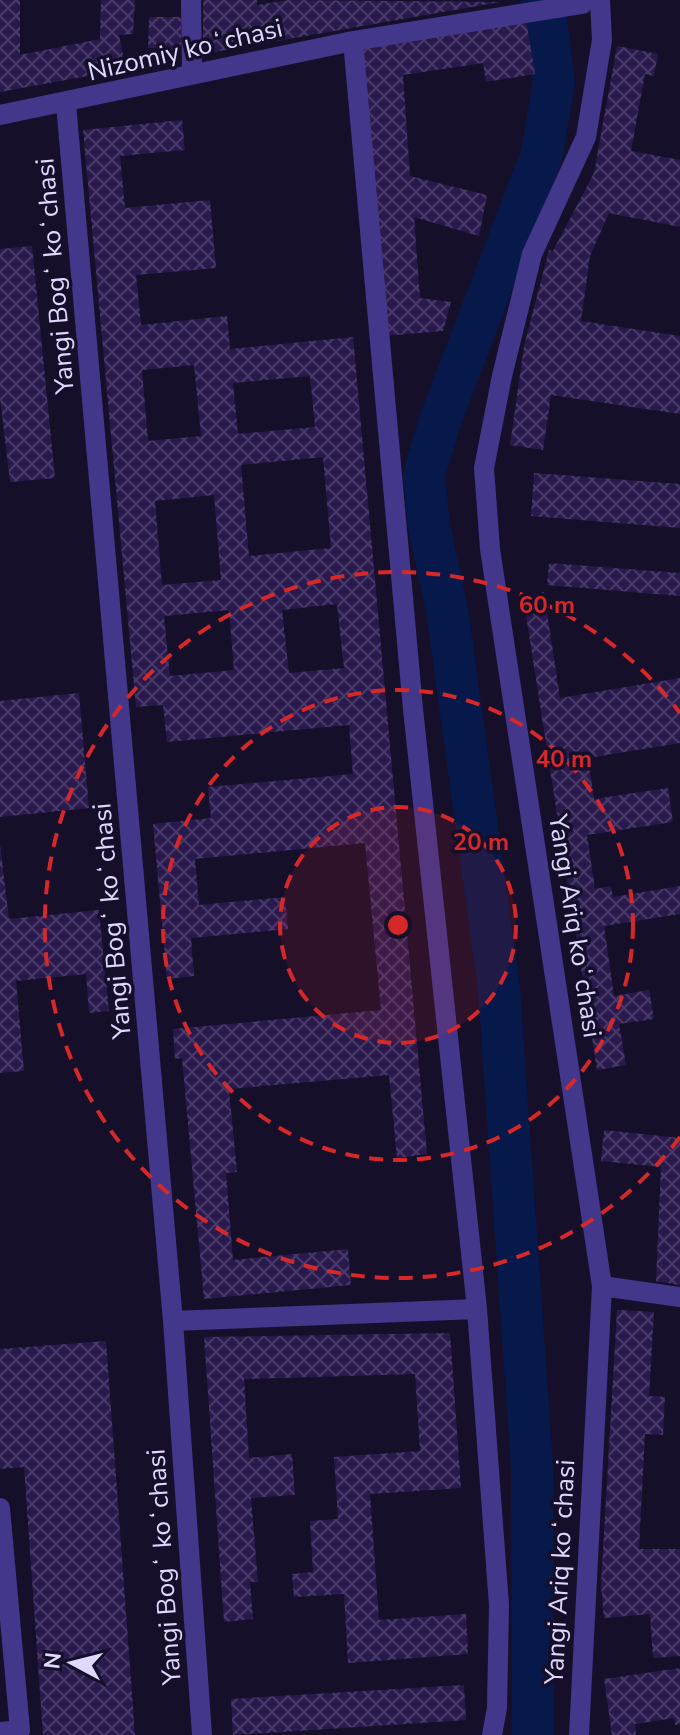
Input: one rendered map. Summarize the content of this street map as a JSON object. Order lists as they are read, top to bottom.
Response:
{
  "streets": {
    "street": ["Nizomiy koʻchasi", "Yangi Bogʻ koʻchasi", "Yangi Ariq koʻchasi"]
  },
  "crossings": [
    ["Nizomiy koʻchasi", "Yangi Bogʻ koʻchasi"],
    ["Nizomiy koʻchasi", "Yangi Ariq koʻchasi"]
  ],
  "north": "left",
  "rings": ["60 m", "40 m", "20 m"]
}
